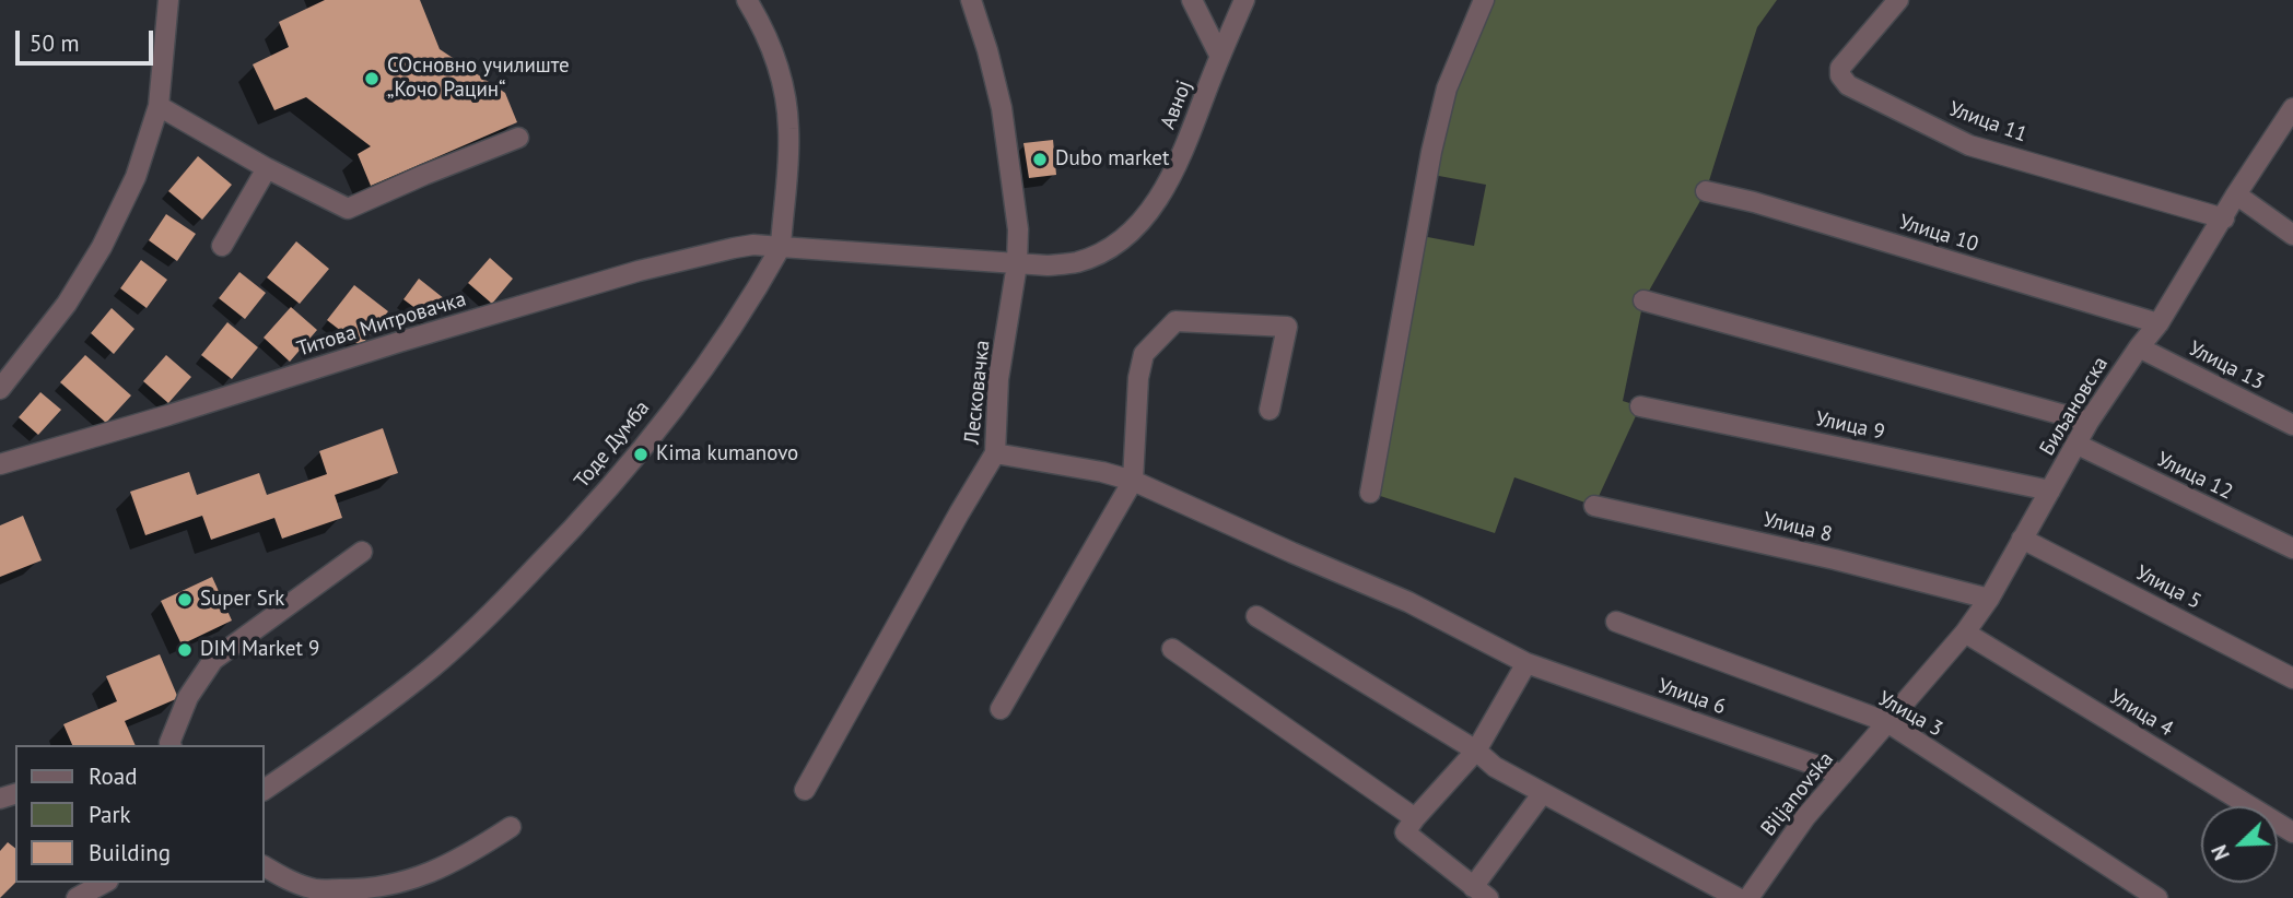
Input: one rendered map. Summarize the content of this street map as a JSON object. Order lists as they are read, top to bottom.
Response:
{
  "streets": {
    "street": [
      "Авној",
      "Улица 11",
      "Улица 10",
      "Титова Митровачка",
      "Улица 13",
      "Лесковачка",
      "Биљановска",
      "Улица 9",
      "Тоде Думба",
      "Улица 12",
      "Улица 8",
      "Улица 5",
      "Улица 6",
      "Улица 4",
      "Улица 3",
      "Biljanovska"
    ]
  },
  "crossings": [
    ["Авној", "Лесковачка"],
    ["Улица 11", "Биљановска"],
    ["Улица 10", "Биљановска"],
    ["Титова Митровачка", "Тоде Думба"],
    ["Улица 13", "Биљановска"],
    ["Лесковачка", "Улица 6"],
    ["Биљановска", "Улица 9"],
    ["Биљановска", "Улица 12"],
    ["Биљановска", "Улица 8"],
    ["Биљановска", "Улица 5"],
    ["Биљановска", "Улица 4"],
    ["Биљановска", "Улица 3"],
    ["Биљановска", "Biljanovska"],
    ["Улица 6", "Biljanovska"],
    ["Улица 3", "Biljanovska"]
  ],
  "places": [
    "СОсновно училиште „Кочо Рацин“",
    "Dubo market",
    "Kima kumanovo",
    "Super Srk",
    "DIM Market 9"
  ],
  "legend": ["Road", "Park", "Building"],
  "scale_bar": "50 m",
  "north": "bottom left"
}
